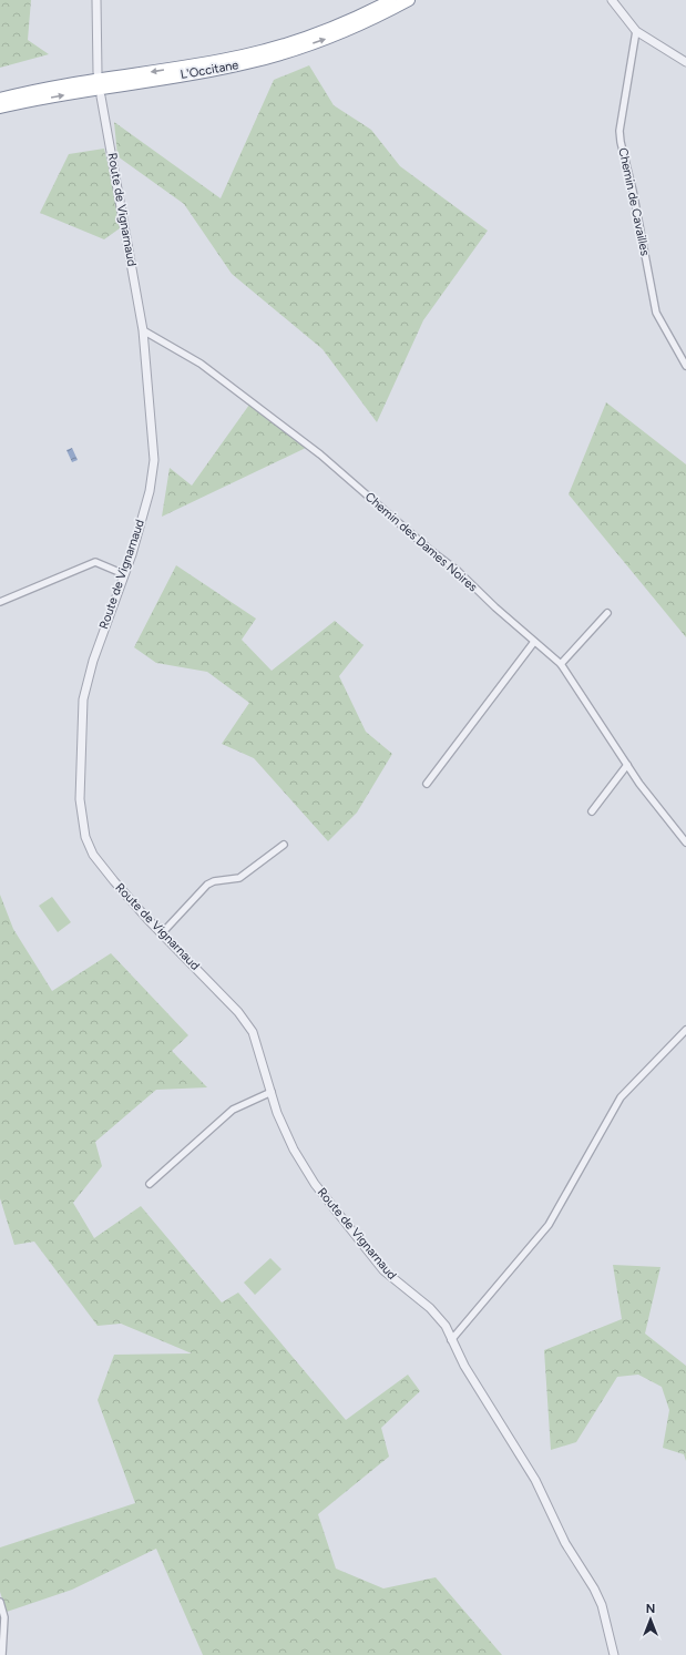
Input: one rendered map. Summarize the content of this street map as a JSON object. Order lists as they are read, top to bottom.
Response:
{
  "streets": {
    "highway": ["L'Occitane"],
    "street": ["Chemin de Cavailles", "Route de Vignarnaud", "Chemin des Dames Noires"]
  },
  "crossings": [
    ["Route de Vignarnaud", "Chemin des Dames Noires"]
  ],
  "north": "top"
}
